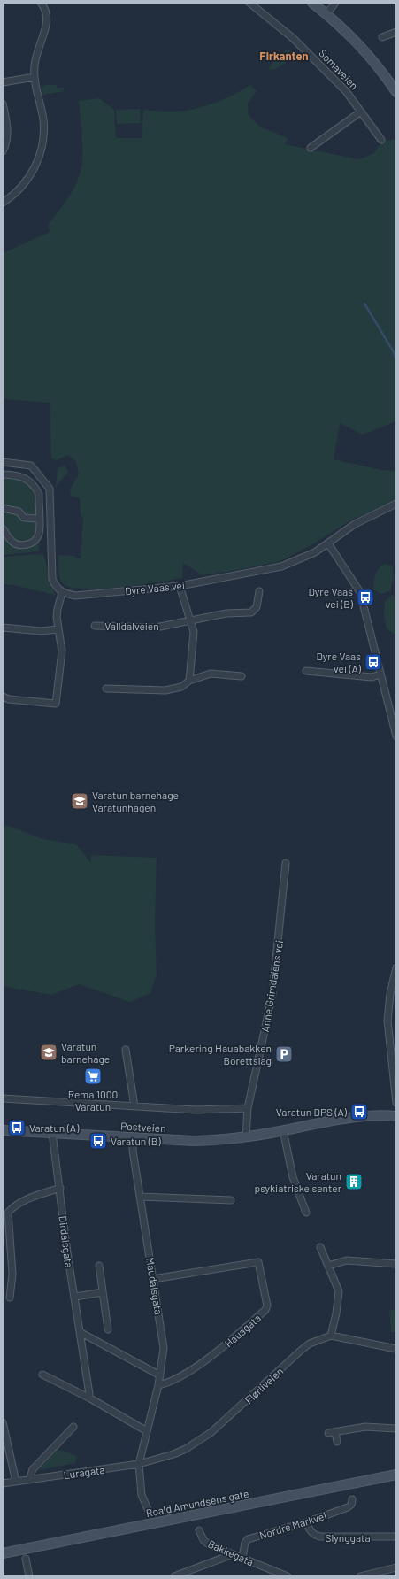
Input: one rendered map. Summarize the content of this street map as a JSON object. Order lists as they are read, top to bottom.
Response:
{
  "streets": {
    "street": [
      "Somaveien",
      "Dyre Vaas vei",
      "Valldalveien",
      "Anne Grimdalens vei",
      "Postveien",
      "Dirdalsgata",
      "Maudalsgata",
      "Hauagata",
      "Flørliveien",
      "Luragata",
      "Roald Amundsens gate",
      "Nordre Markvei",
      "Slynggata",
      "Bakkegata"
    ]
  },
  "crossings": [
    ["Anne Grimdalens vei", "Postveien"],
    ["Postveien", "Dirdalsgata"],
    ["Postveien", "Maudalsgata"],
    ["Maudalsgata", "Hauagata"],
    ["Maudalsgata", "Flørliveien"],
    ["Maudalsgata", "Luragata"],
    ["Flørliveien", "Luragata"],
    ["Nordre Markvei", "Slynggata"],
    ["Nordre Markvei", "Bakkegata"]
  ],
  "districts": ["Firkanten"],
  "places": {
    "bus stop": [
      "Dyre Vaas vei (B)",
      "Dyre Vaas vei (A)",
      "Varatun DPS (A)",
      "Varatun (A)",
      "Varatun (B)"
    ],
    "school or university": ["Varatun barnehage Varatunhagen", "Varatun barnehage"],
    "parking": ["Parkering Hauabakken Borettslag"],
    "supermarket": ["Rema 1000 Varatun"],
    "building": ["Varatun psykiatriske senter"]
  }
}
